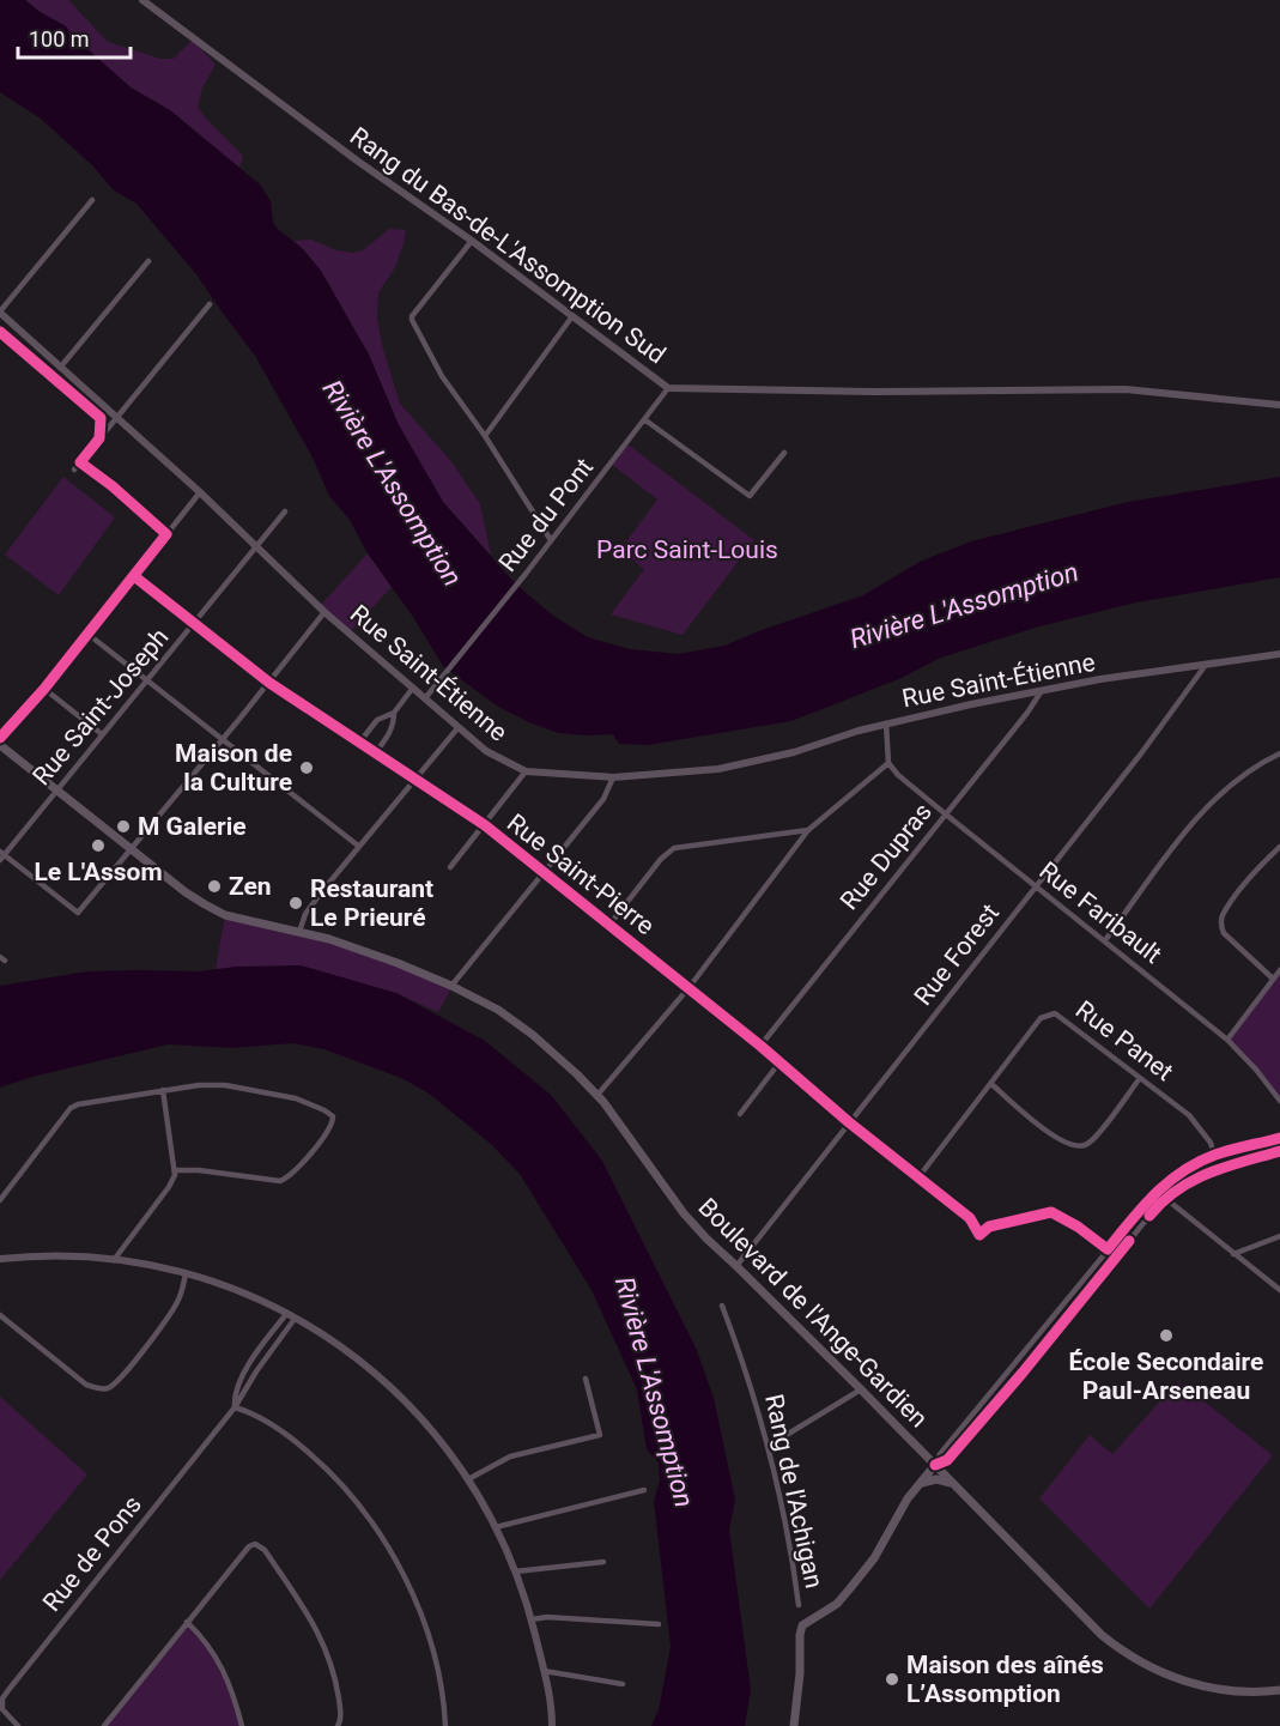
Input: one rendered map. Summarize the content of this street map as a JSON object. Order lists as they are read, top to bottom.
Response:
{
  "streets": {
    "main road": ["Boulevard de l'Ange-Gardien"],
    "street": [
      "Rang du Bas-de-L'Assomption Sud",
      "Rue du Pont",
      "Rue Saint-Étienne",
      "Rue Saint-Joseph",
      "Rue Dupras",
      "Rue Saint-Pierre",
      "Rue Faribault",
      "Rue Forest",
      "Rue Panet",
      "Rang de l'Achigan",
      "Rue de Pons"
    ]
  },
  "crossings": [
    ["Rang du Bas-de-L'Assomption Sud", "Rue du Pont"],
    ["Rue du Pont", "Rue Saint-Étienne"],
    ["Rue Saint-Étienne", "Rue Saint-Joseph"],
    ["Rue Saint-Étienne", "Rue Dupras"],
    ["Rue Saint-Étienne", "Rue Forest"],
    ["Rue Saint-Joseph", "Rue Saint-Pierre"],
    ["Rue Saint-Joseph", "Boulevard de l'Ange-Gardien"],
    ["Rue Dupras", "Rue Saint-Pierre"],
    ["Rue Dupras", "Rue Faribault"],
    ["Rue Saint-Pierre", "Rue Forest"],
    ["Rue Saint-Pierre", "Rue Panet"],
    ["Rue Faribault", "Rue Forest"],
    ["Rue Forest", "Boulevard de l'Ange-Gardien"]
  ],
  "water": ["Rivière L'Assomption"],
  "parks": ["Parc Saint-Louis"],
  "places": [
    "Maison de la Culture",
    "M Galerie",
    "Le L'Assom",
    "Zen",
    "Restaurant Le Prieuré",
    "École Secondaire Paul-Arseneau",
    "Maison des aînés L’Assomption"
  ],
  "scale_bar": "100 m"
}
